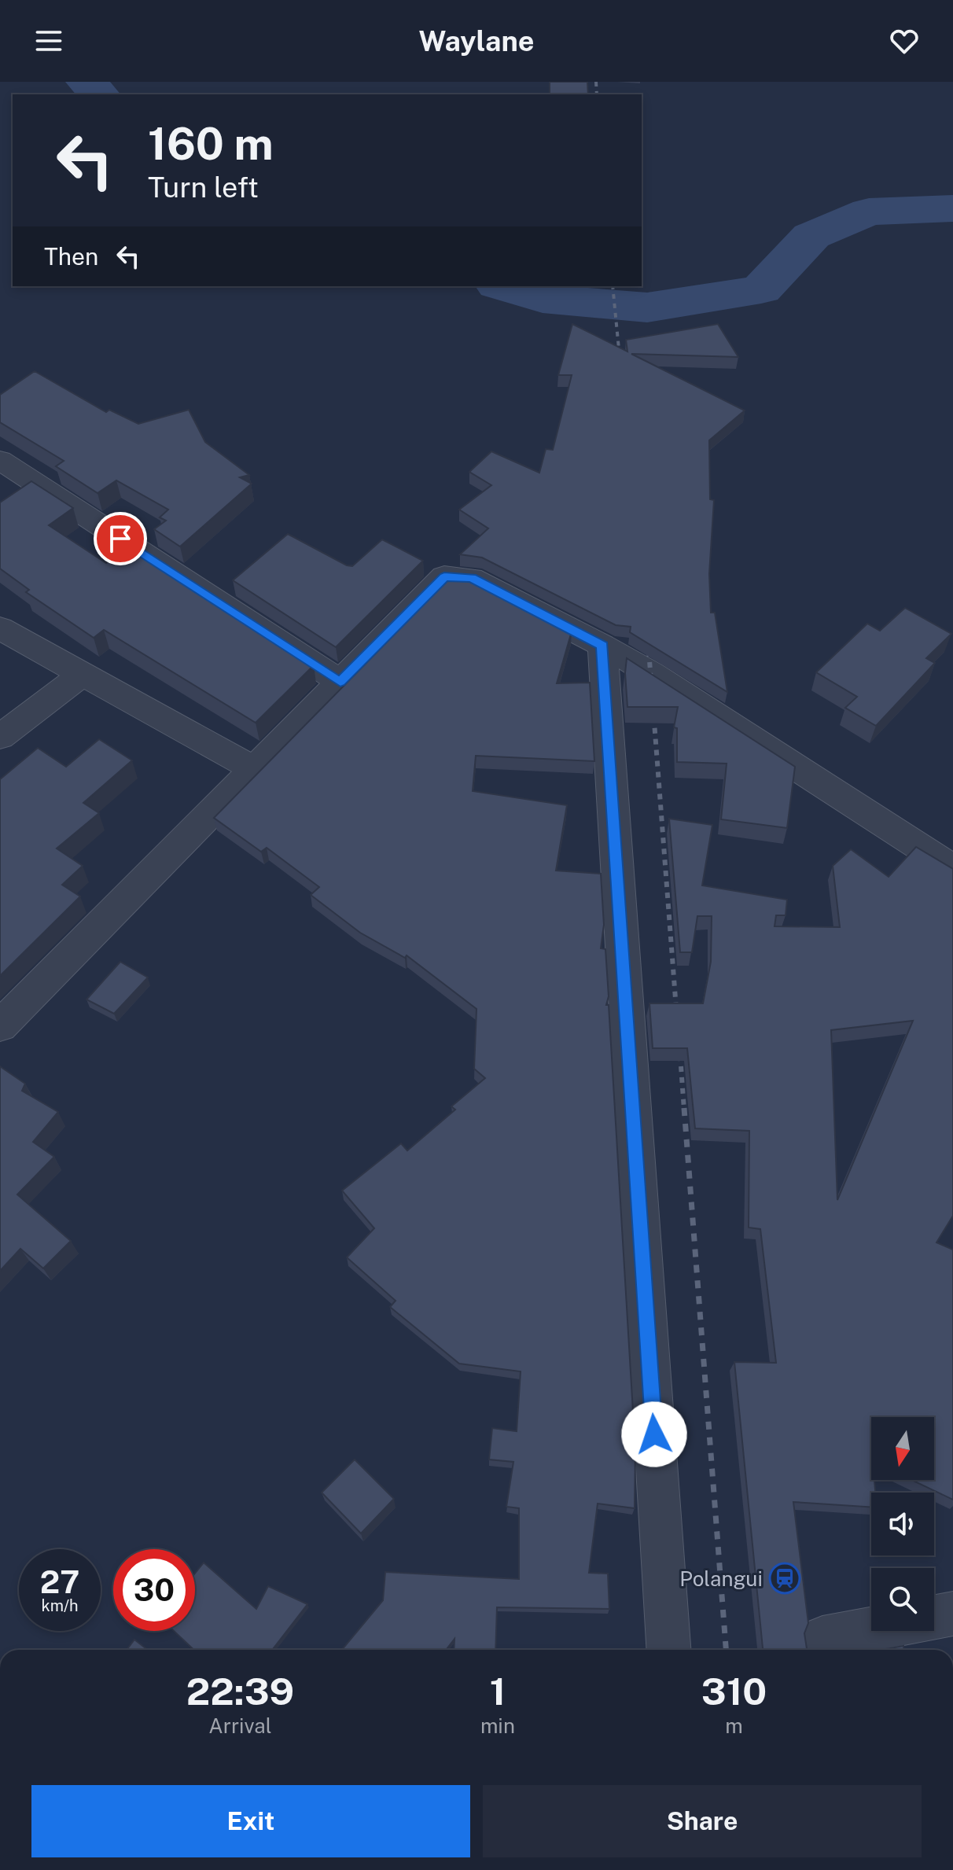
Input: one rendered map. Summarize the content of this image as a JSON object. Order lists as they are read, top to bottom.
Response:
{
  "places": {
    "station": ["Polangui"]
  },
  "north": "bottom",
  "page": {
    "header": "Waylane",
    "turn": ["160 m", "Turn left"],
    "then": "Then",
    "speed": "27 km/h",
    "limit": "30",
    "eta": [
      "22:39",
      "Arrival",
      "1",
      "min",
      "310",
      "m"
    ],
    "buttons": ["Exit", "Share"]
  }
}
